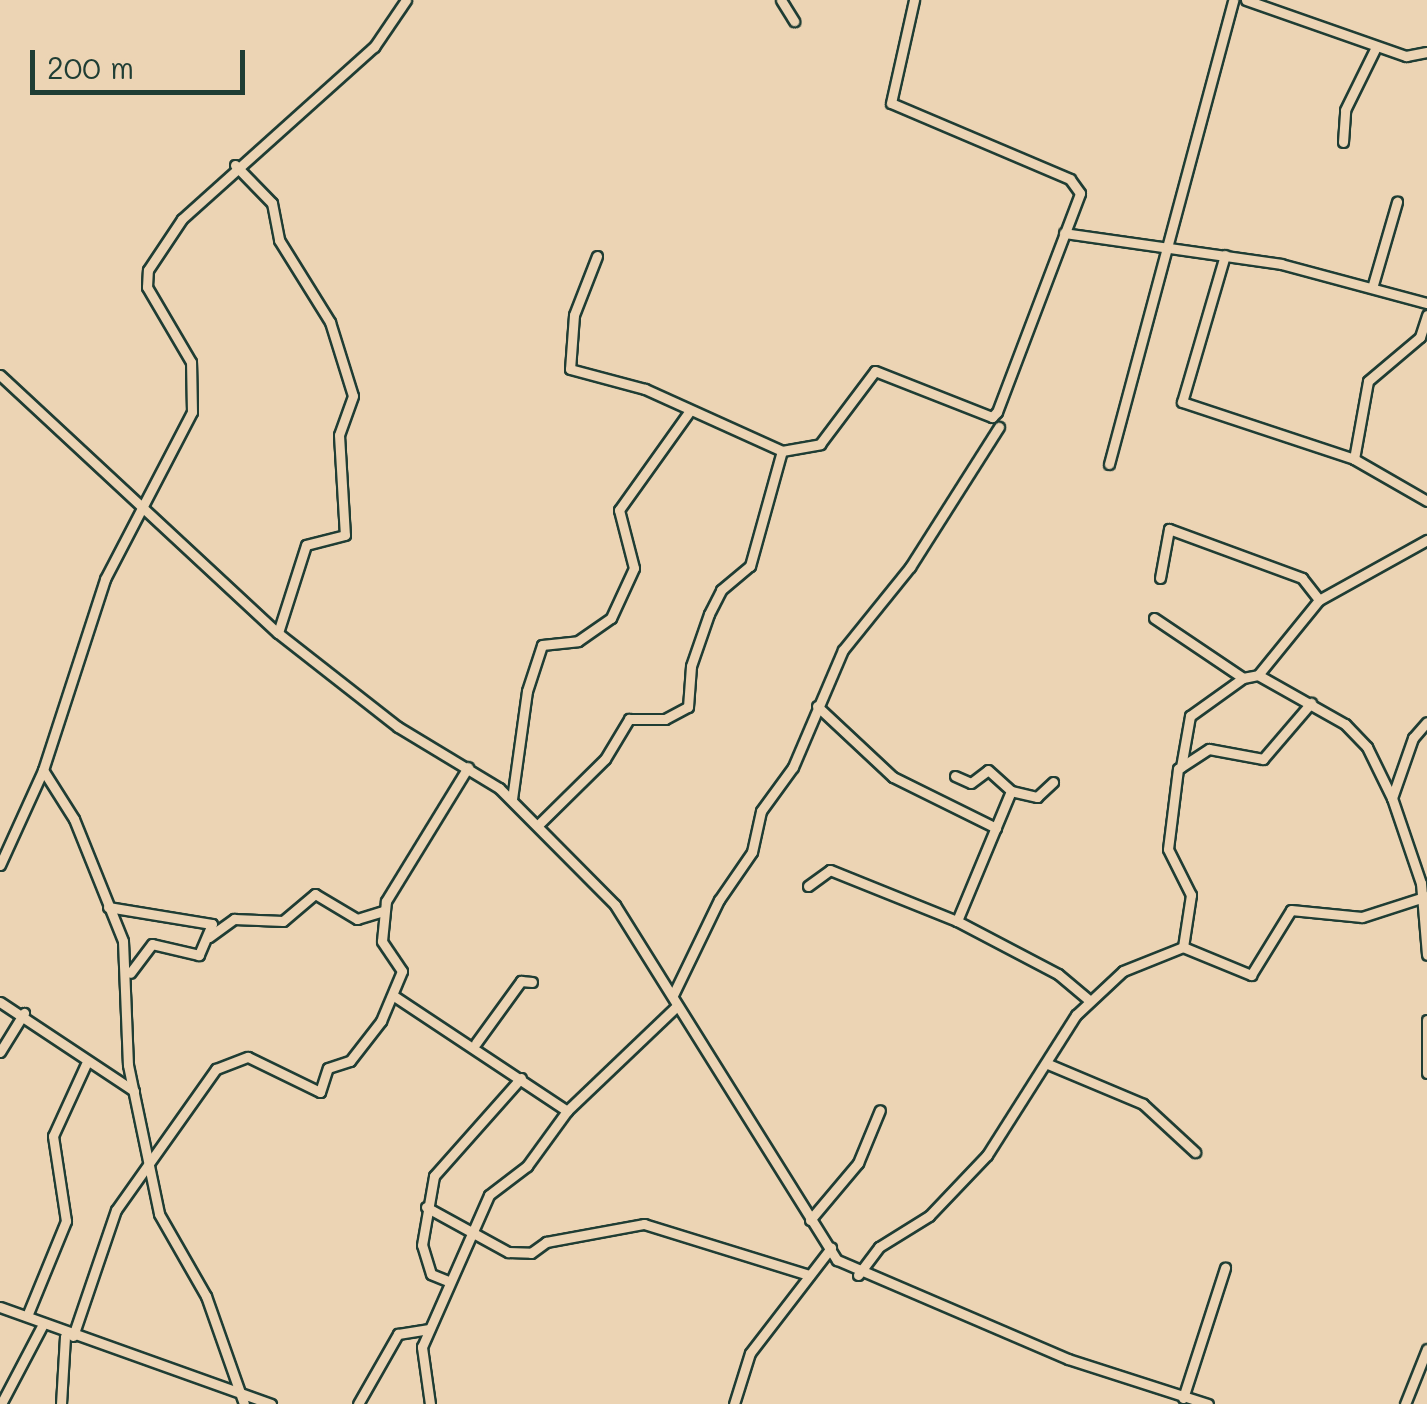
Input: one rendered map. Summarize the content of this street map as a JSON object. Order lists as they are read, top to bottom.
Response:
{
  "scale_bar": "200 m"
}
